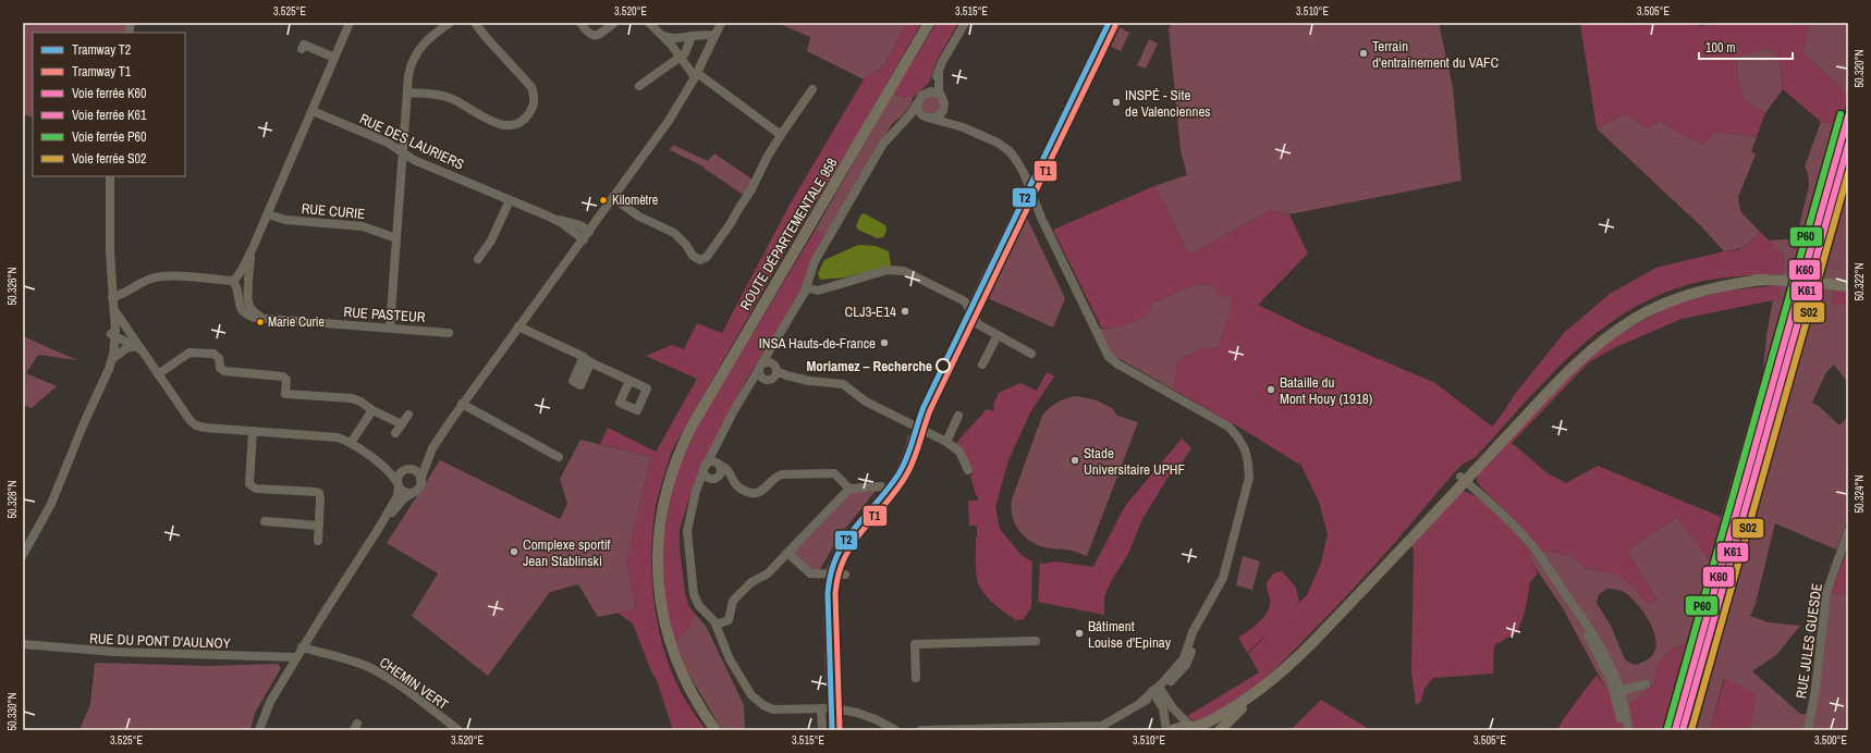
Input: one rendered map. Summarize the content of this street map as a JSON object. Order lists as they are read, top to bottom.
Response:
{
  "streets": {
    "main road": ["ROUTE DÉPARTEMENTALE 958"],
    "street": [
      "RUE DES LAURIERS",
      "RUE CURIE",
      "RUE PASTEUR",
      "RUE DU PONT D'AULNOY",
      "RUE JULES GUESDE",
      "CHEMIN VERT"
    ]
  },
  "places": [
    "Terrain d'entrainement du VAFC",
    "INSPÉ - Site de Valenciennes",
    "Kilomètre",
    "CLJ3-E14",
    "Marie Curie",
    "INSA Hauts-de-France",
    "Moriamez – Recherche",
    "Bataille du Mont Houy (1918)",
    "Stade Universitaire UPHF",
    "Complexe sportif Jean Stablinski",
    "Bâtiment Louise d'Epinay"
  ],
  "lines": [
    "tram line T2",
    "tram line T1",
    "rail line P60",
    "rail line K60",
    "rail line K61",
    "rail line S02"
  ],
  "legend": [
    "Tramway T2",
    "Tramway T1",
    "Voie ferrée K60",
    "Voie ferrée K61",
    "Voie ferrée P60",
    "Voie ferrée S02"
  ],
  "scale_bar": "100 m",
  "coordinates": [
    "3.525°E",
    "3.520°E",
    "3.515°E",
    "3.510°E",
    "3.505°E",
    "50.320°N",
    "50.322°N",
    "50.326°N",
    "50.324°N",
    "50.328°N",
    "50.330°N",
    "3.500°E"
  ]
}
